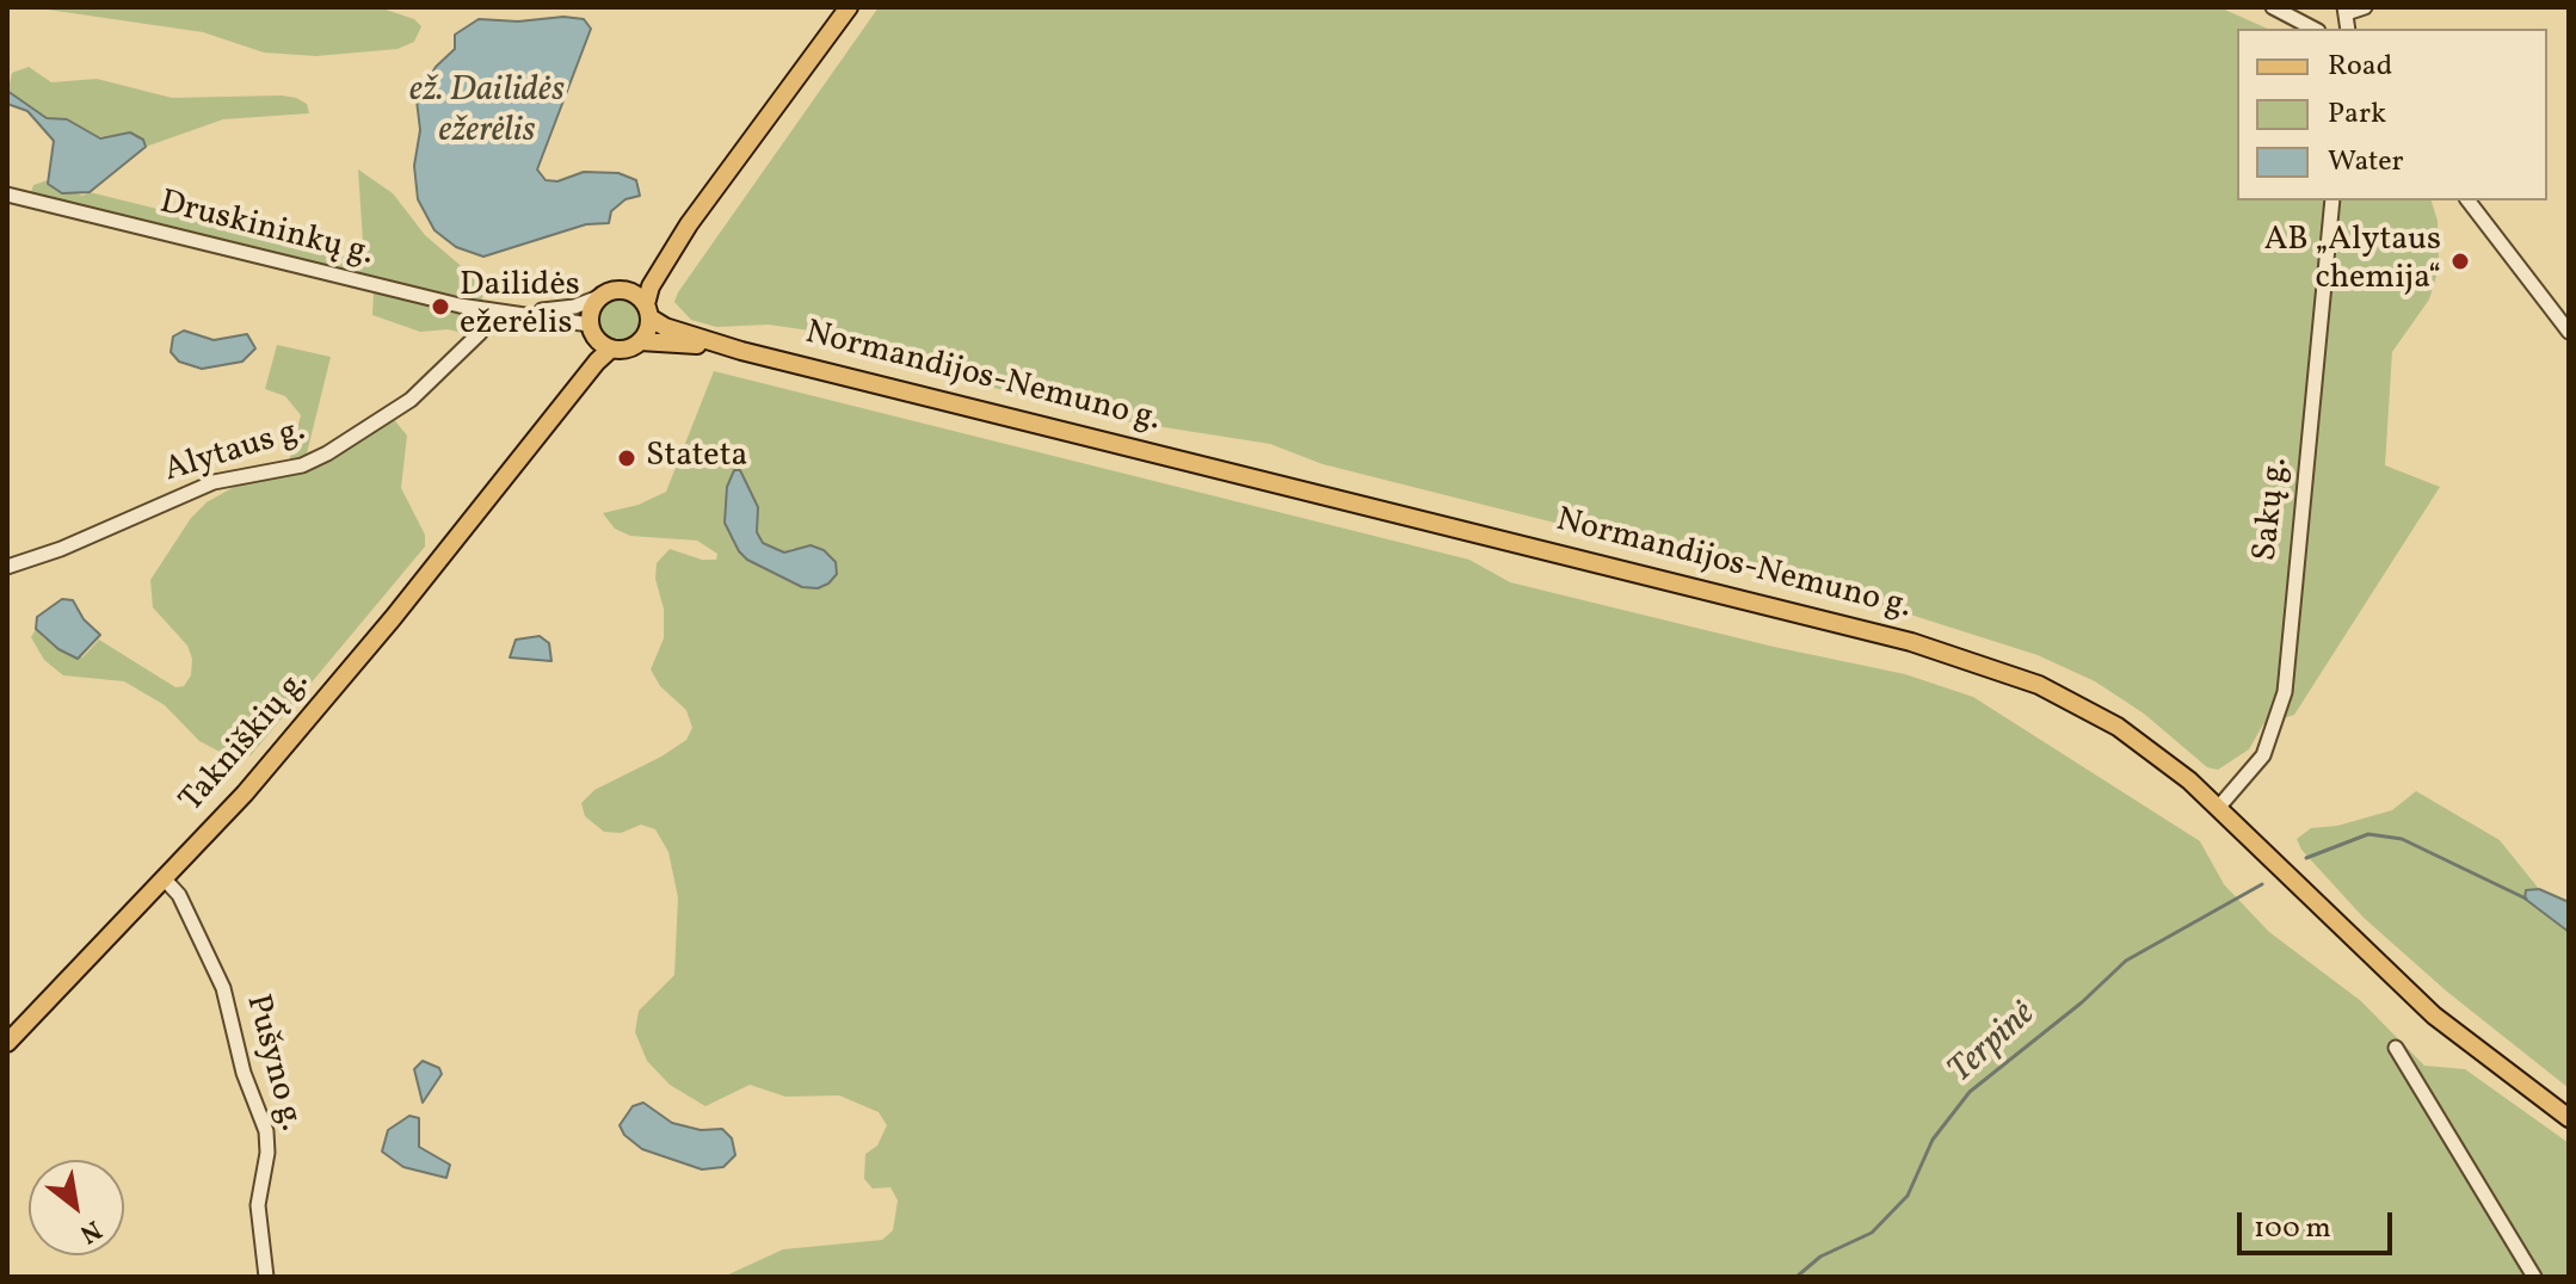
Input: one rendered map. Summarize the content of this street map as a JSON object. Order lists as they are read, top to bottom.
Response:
{
  "streets": {
    "main road": ["Normandijos-Nemuno g.", "Takniškių g."],
    "street": [
      "Druskininkų g.",
      "Alytaus g.",
      "Sakų g.",
      "Pušyno g."
    ]
  },
  "crossings": [
    ["Druskininkų g.", "Alytaus g."],
    ["Normandijos-Nemuno g.", "Sakų g."],
    ["Takniškių g.", "Pušyno g."]
  ],
  "water": ["ež. Dailidės ežerėlis", "Terpinė"],
  "places": ["AB „Alytaus chemija“", "Dailidės ežerėlis", "Stateta"],
  "legend": ["Road", "Park", "Water"],
  "scale_bar": "100 m",
  "north": "bottom right"
}
